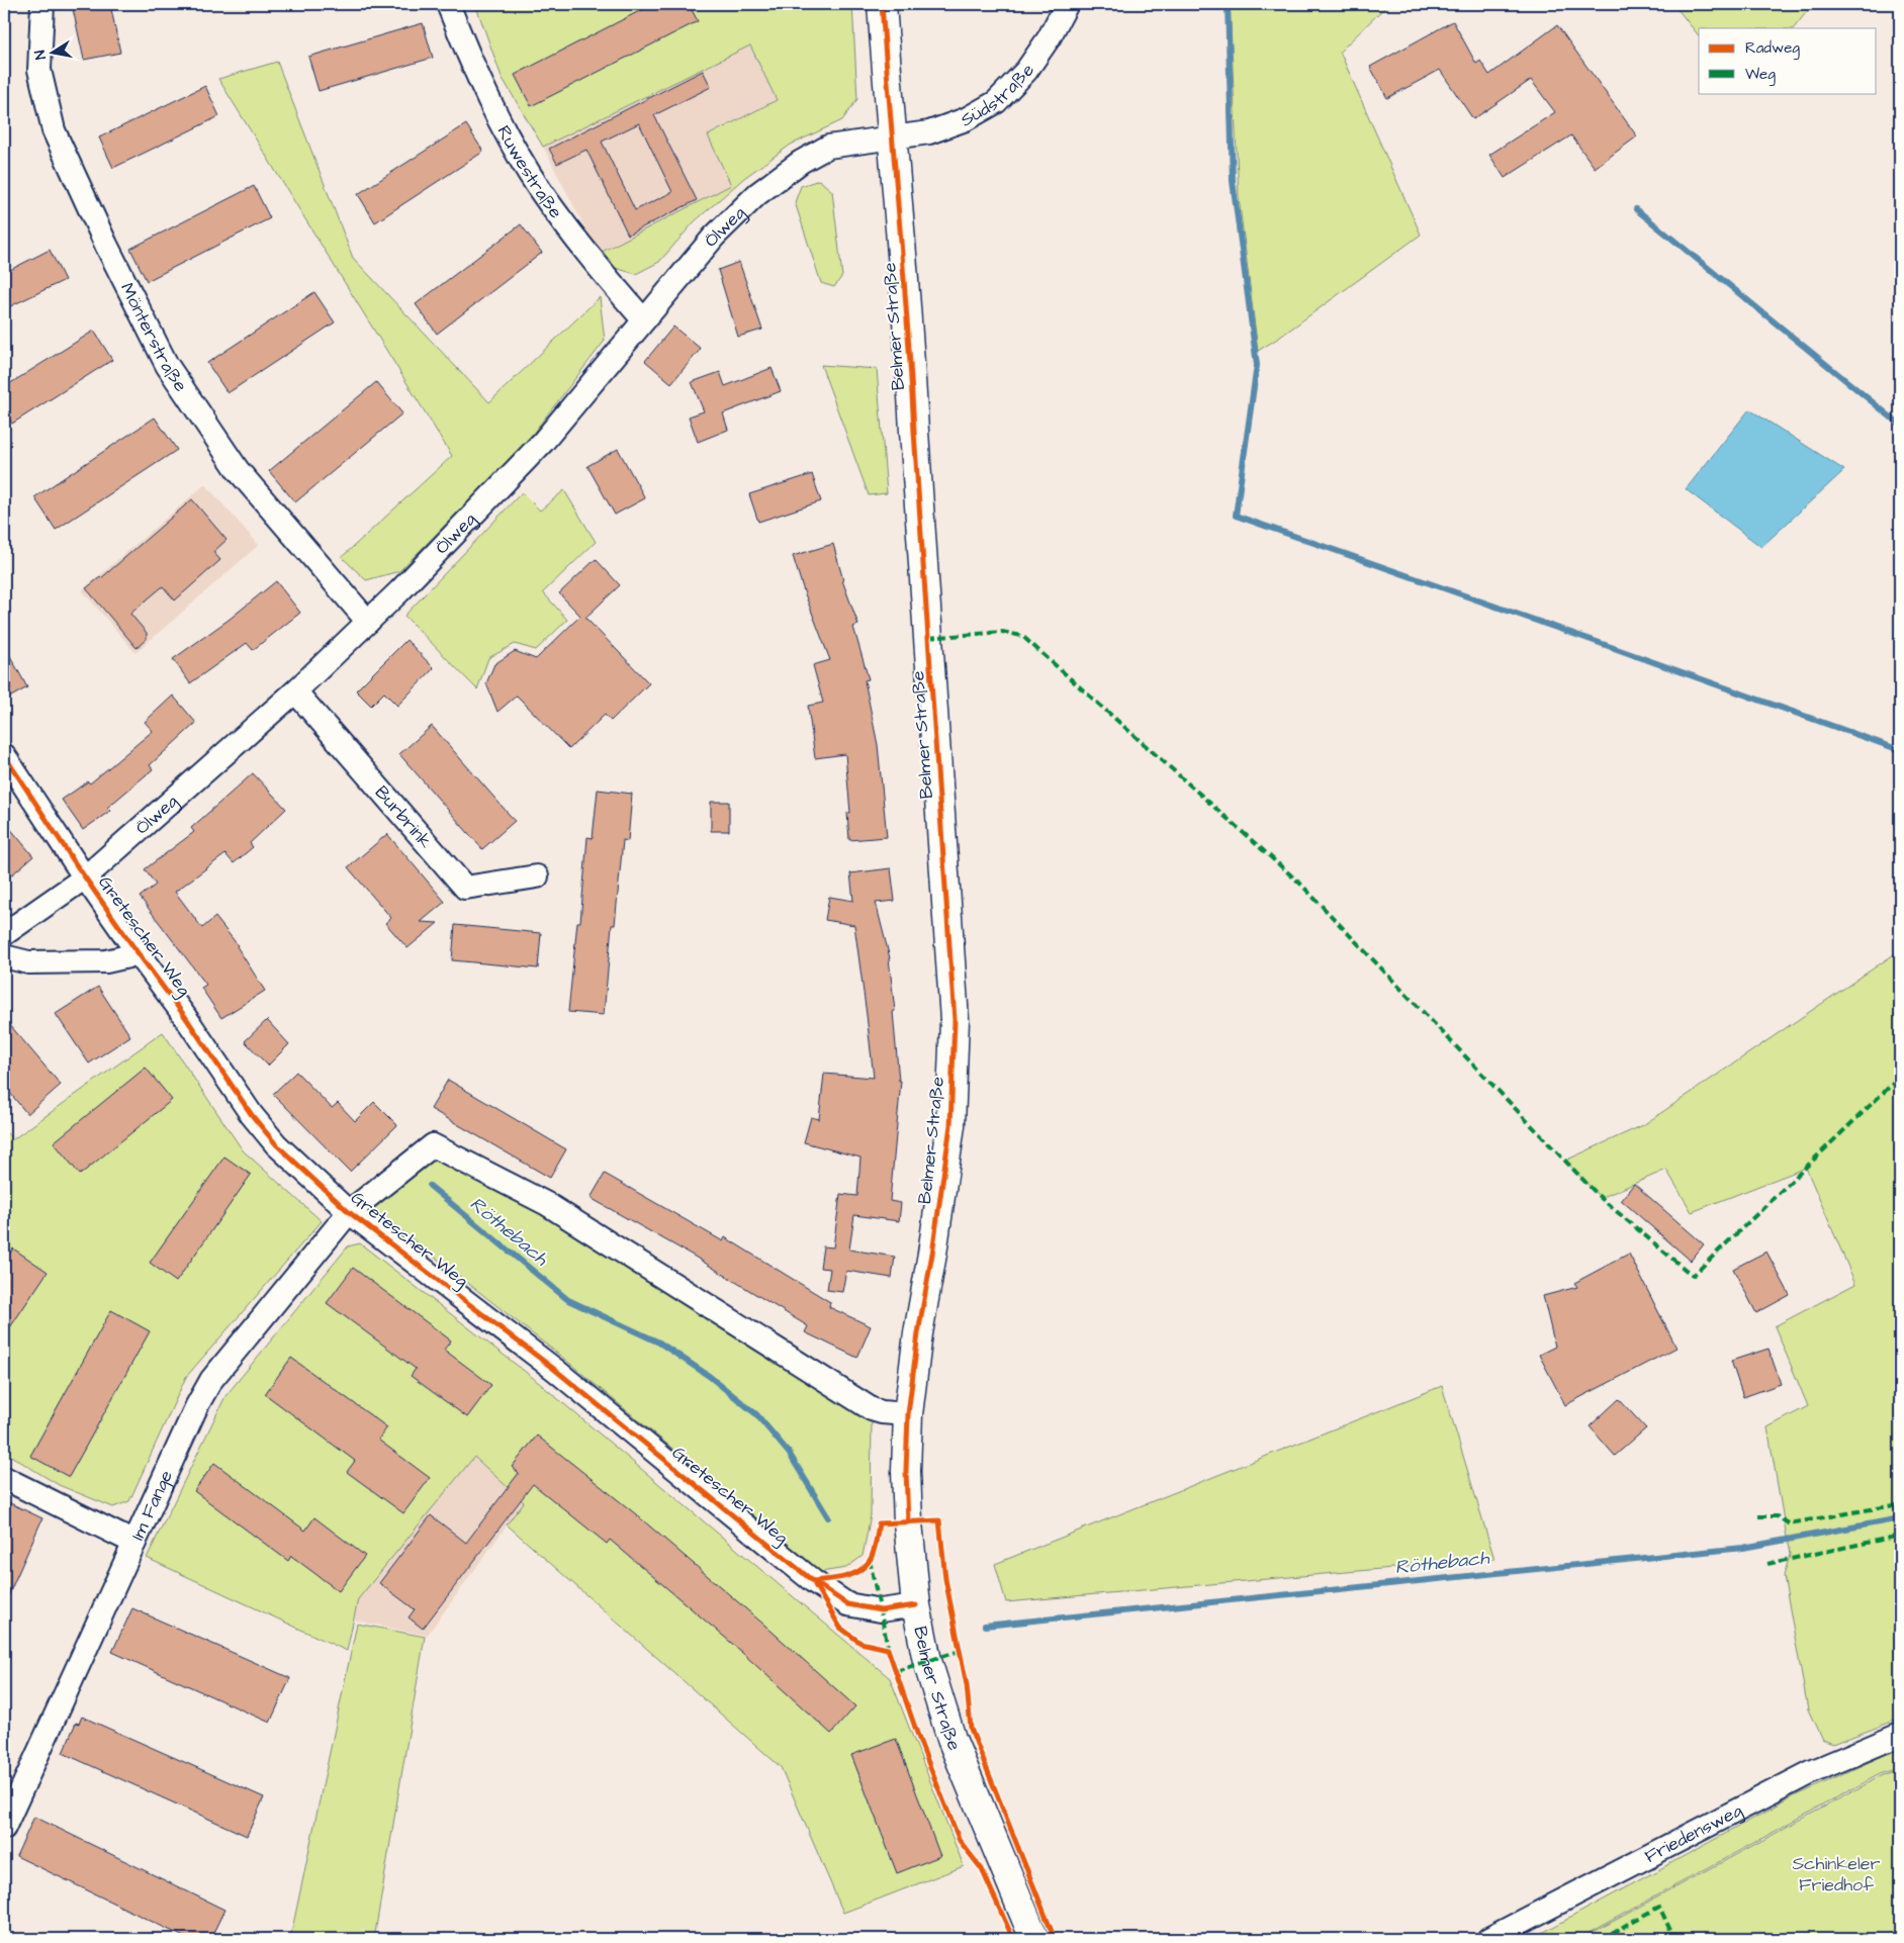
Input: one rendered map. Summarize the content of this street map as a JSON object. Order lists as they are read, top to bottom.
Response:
{
  "streets": {
    "street": [
      "Südstraße",
      "Ruwestraße",
      "Ölweg",
      "Belmer Straße",
      "Mönterstraße",
      "Burbrink",
      "Gretescher Weg",
      "Im Fange",
      "Friedensweg"
    ]
  },
  "crossings": [
    ["Südstraße", "Ölweg"],
    ["Südstraße", "Belmer Straße"],
    ["Ruwestraße", "Ölweg"],
    ["Ölweg", "Belmer Straße"],
    ["Ölweg", "Mönterstraße"],
    ["Ölweg", "Burbrink"],
    ["Ölweg", "Gretescher Weg"],
    ["Belmer Straße", "Gretescher Weg"],
    ["Gretescher Weg", "Im Fange"]
  ],
  "water": ["Röthebach"],
  "parks": ["Schinkeler Friedhof"],
  "legend": ["Radweg", "Weg"],
  "north": "left"
}
